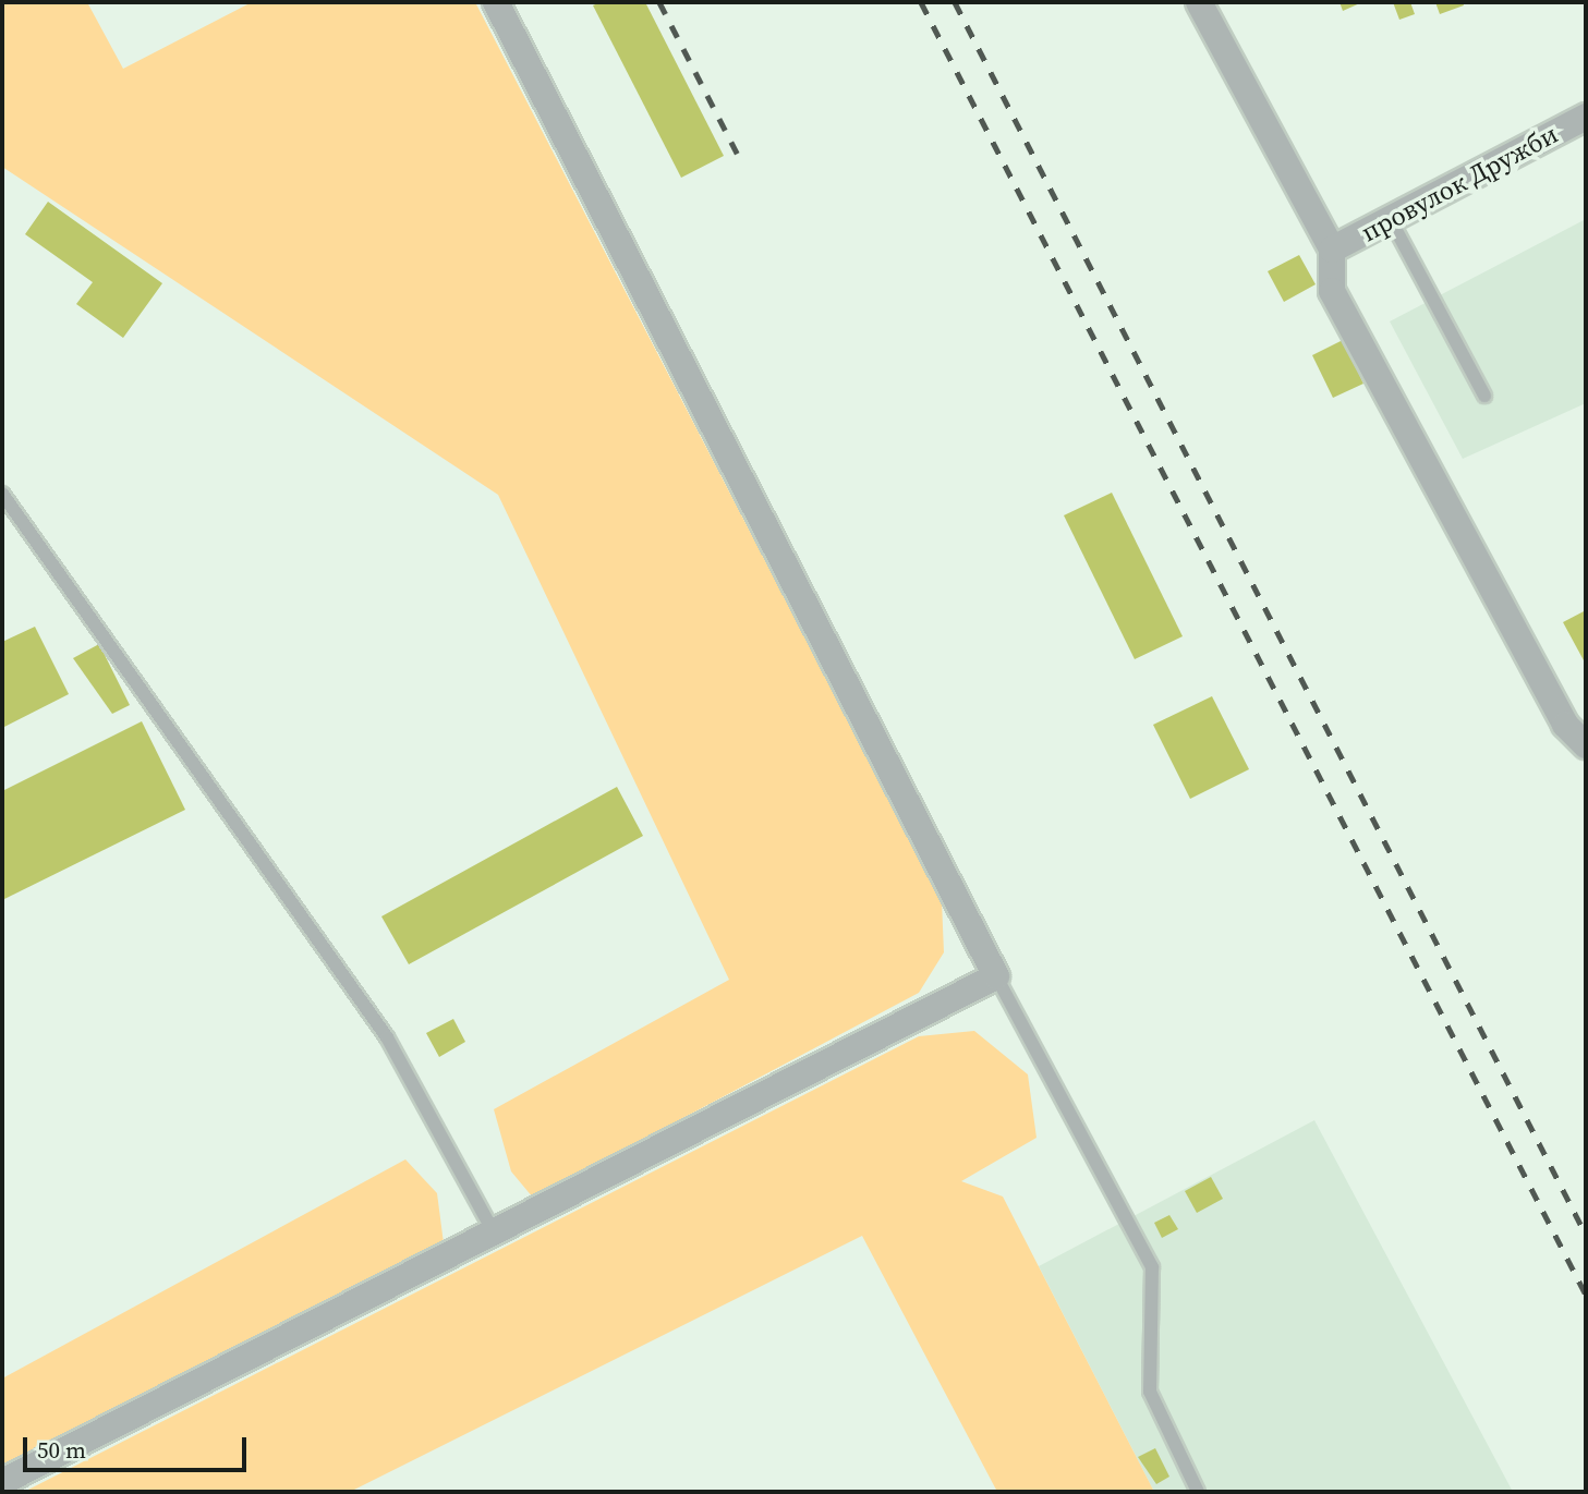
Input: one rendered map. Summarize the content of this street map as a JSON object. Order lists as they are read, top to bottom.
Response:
{
  "streets": {
    "street": ["провулок Дружби"]
  },
  "scale_bar": "50 m"
}
